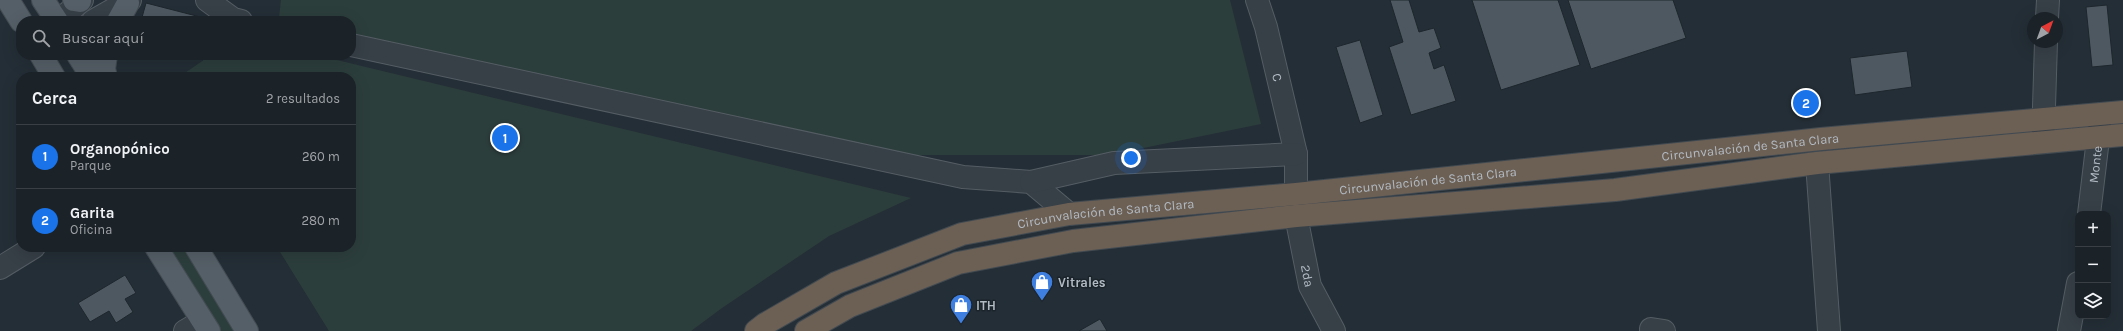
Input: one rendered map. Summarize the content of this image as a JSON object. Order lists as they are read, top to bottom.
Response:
{
  "streets": {
    "highway": ["Circunvalación de Santa Clara"],
    "street": ["C", "Monte", "2da"]
  },
  "crossings": [
    ["C", "Circunvalación de Santa Clara"],
    ["C", "2da"],
    ["Circunvalación de Santa Clara", "Monte"],
    ["Circunvalación de Santa Clara", "2da"]
  ],
  "places": {
    "shop": ["Vitrales", "ITH"]
  },
  "north": "top right",
  "page": {
    "search": "Buscar aquí",
    "heading": ["Cerca", "2 resultados"],
    "pins": ["2", "1"],
    "list": [
      {
        "mark": "1",
        "name": "Organopónico",
        "note": "Parque",
        "value": "260 m"
      },
      {
        "mark": "2",
        "name": "Garita",
        "note": "Oficina",
        "value": "280 m"
      }
    ],
    "map_buttons": ["+", "−"]
  }
}
